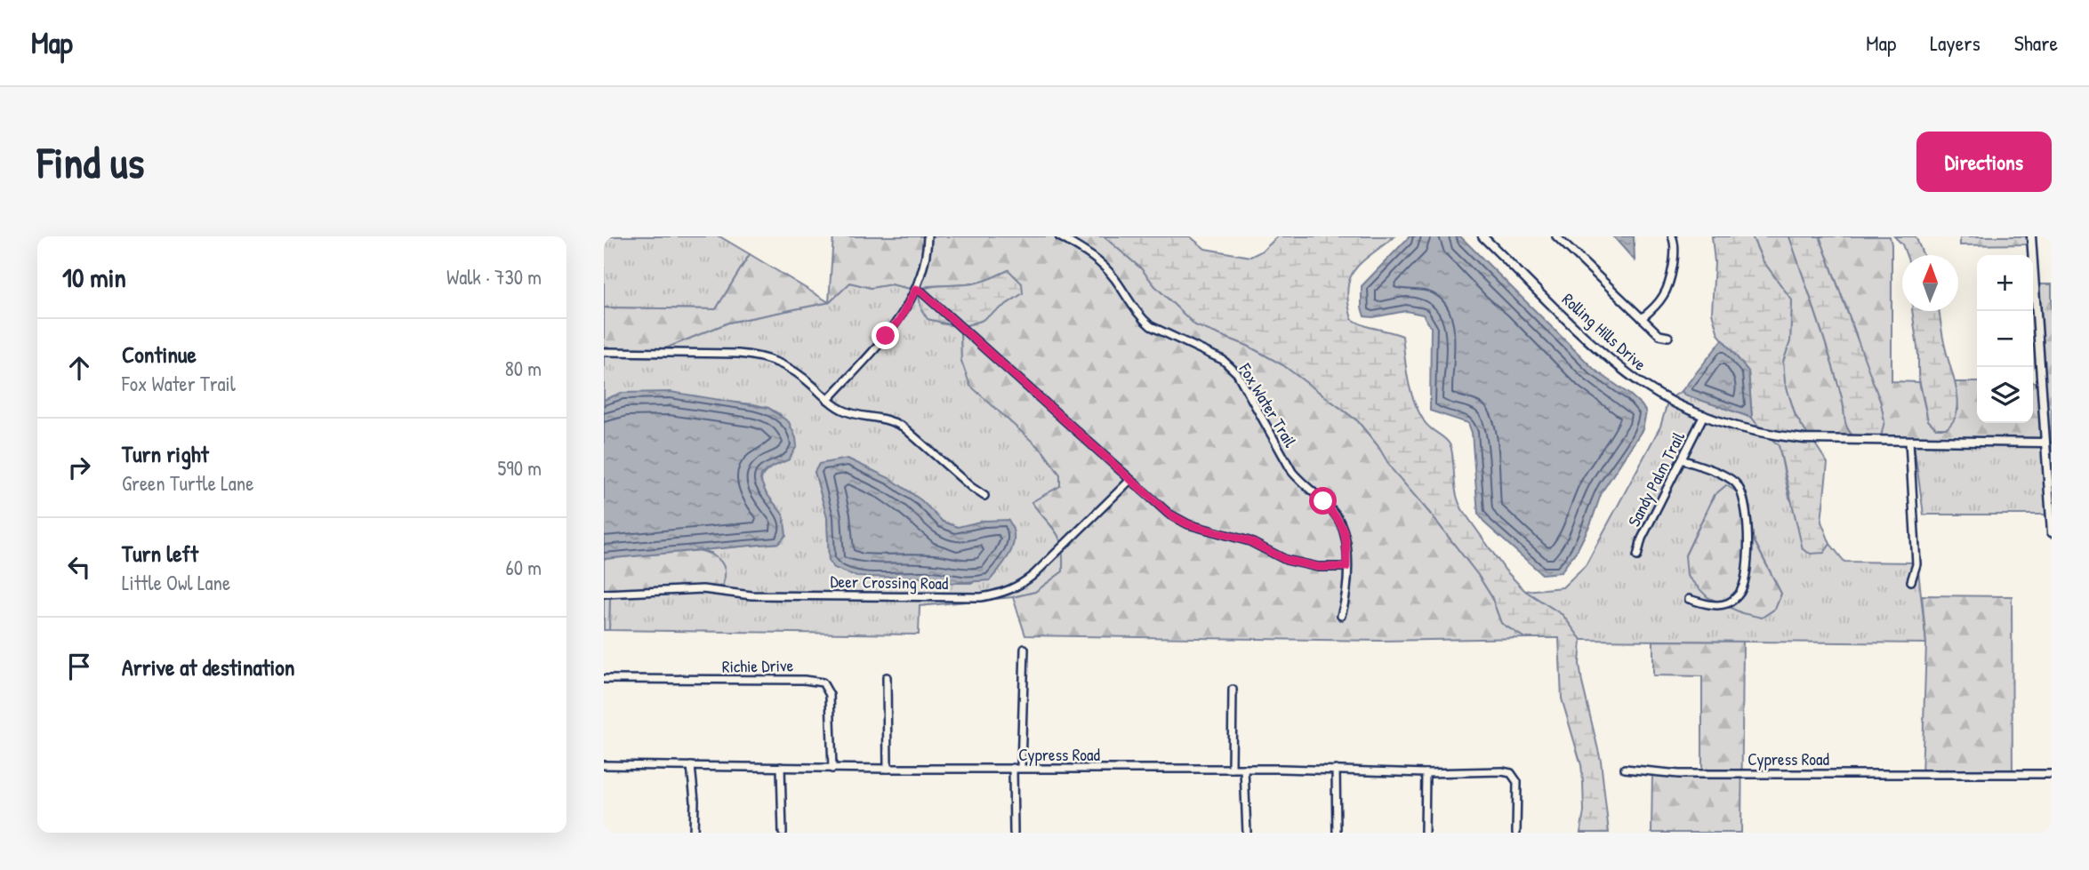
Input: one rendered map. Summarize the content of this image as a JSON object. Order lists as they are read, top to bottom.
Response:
{
  "streets": {
    "street": [
      "Rolling Hills Drive",
      "Fox Water Trail",
      "Sandy Palm Trail",
      "Deer Crossing Road",
      "Richie Drive",
      "Cypress Road"
    ]
  },
  "crossings": [
    ["Rolling Hills Drive", "Sandy Palm Trail"],
    ["Richie Drive", "Cypress Road"]
  ],
  "north": "top",
  "page": {
    "header": "Map",
    "nav": ["Map", "Layers", "Share"],
    "buttons": "Directions",
    "title": "Find us",
    "heading": ["10 min", "Walk · 730 m"],
    "map_buttons": ["+", "−"],
    "list": [
      ["Continue", "Fox Water Trail", "80 m"],
      ["Turn right", "Green Turtle Lane", "590 m"],
      ["Turn left", "Little Owl Lane", "60 m"],
      "Arrive at destination"
    ]
  }
}
